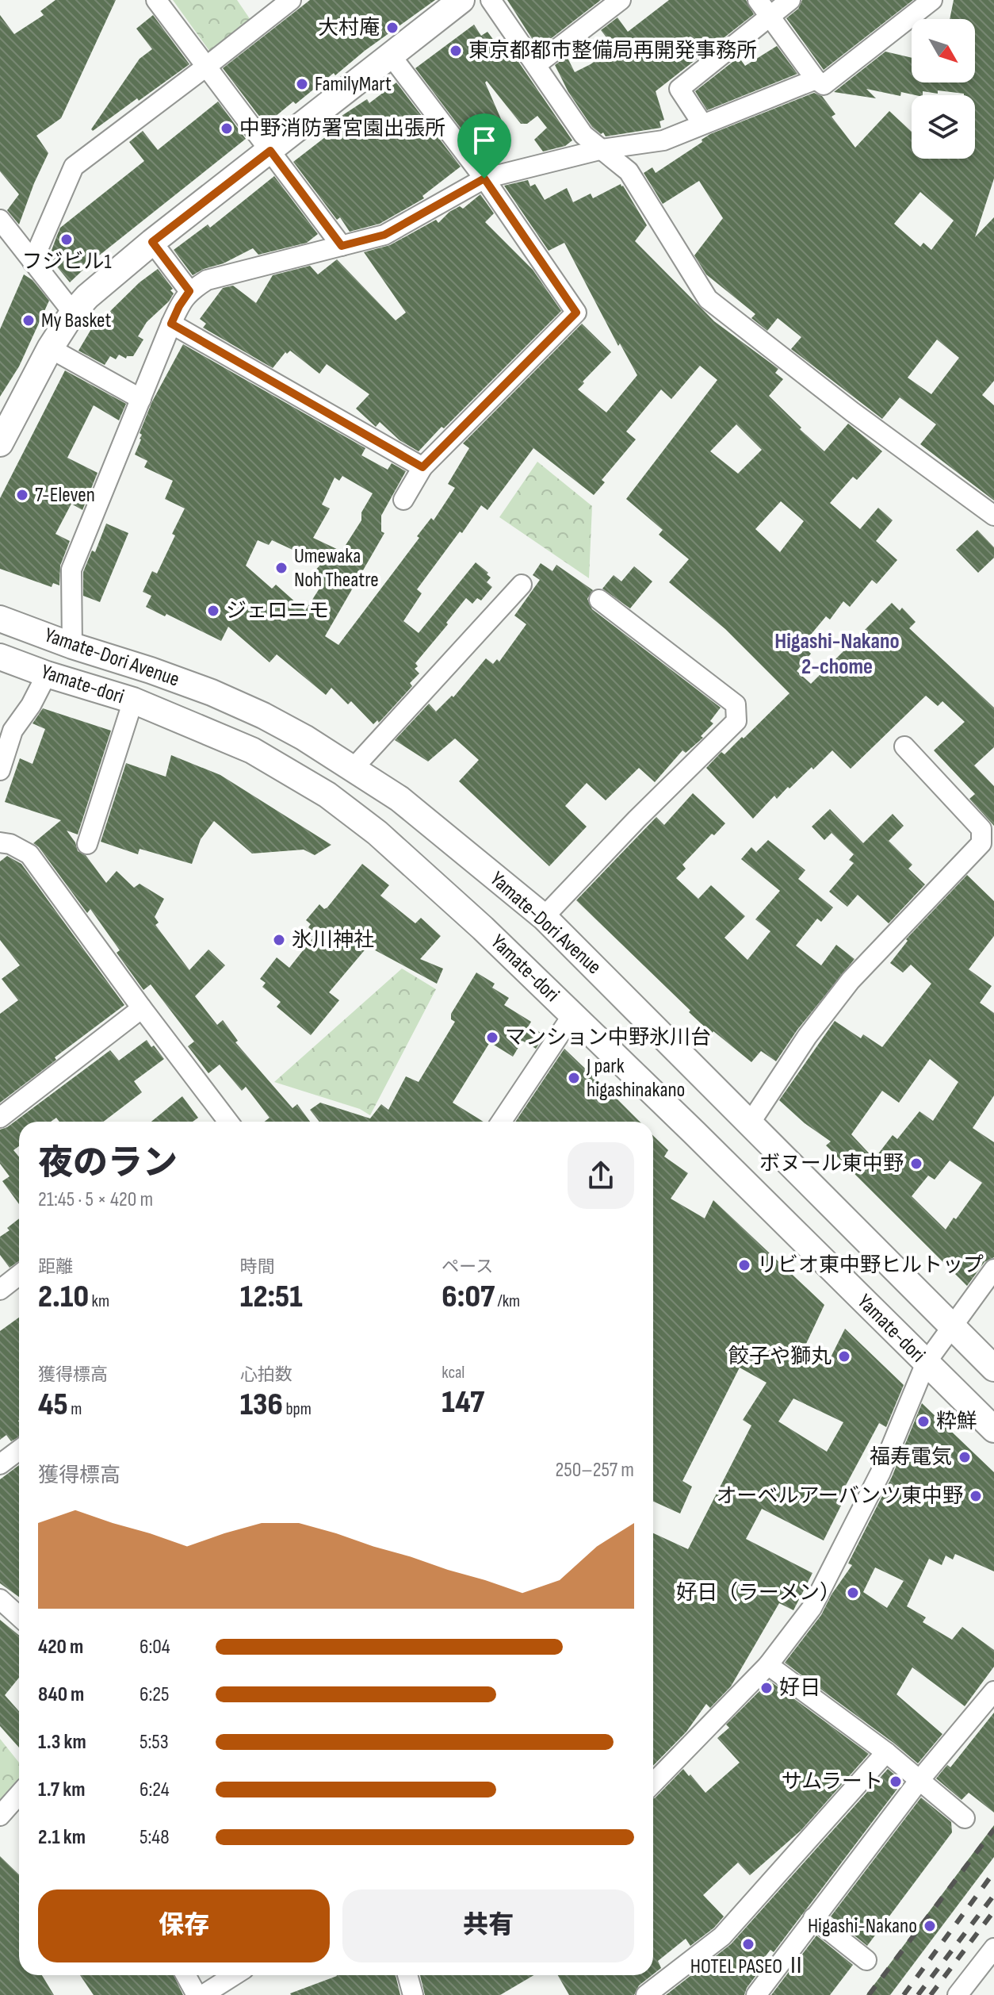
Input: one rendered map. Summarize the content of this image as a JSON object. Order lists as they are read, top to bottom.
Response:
{
  "streets": {
    "main road": ["Yamate-Dori Avenue", "Yamate-dori"]
  },
  "districts": ["Higashi-Nakano 2-chome"],
  "places": [
    "大村庵",
    "東京都都市整備局再開発事務所",
    "FamilyMart",
    "中野消防署宮園出張所",
    "フジビル1",
    "My Basket",
    "7-Eleven",
    "Umewaka Noh Theatre",
    "ジェロニモ",
    "氷川神社",
    "マンション中野氷川台",
    "J park higashinakano",
    "ボヌール東中野",
    "リビオ東中野ヒルトップ",
    "餃子や獅丸",
    "粋鮮",
    "福寿電気",
    "オーベルアーバンツ東中野",
    "好日（ラーメン）",
    "好日",
    "サムラート",
    "Higashi-Nakano",
    "HOTEL PASEO Ⅱ"
  ],
  "north": "bottom right",
  "page": {
    "heading": ["夜のラン", "21:45 · 5 × 420 m"],
    "stats": [
      ["距離", "2.10 km"],
      ["時間", "12:51"],
      ["ペース", "6:07 /km"],
      ["獲得標高", "45 m"],
      ["心拍数", "136 bpm"],
      ["kcal", "147"]
    ],
    "chart": ["獲得標高", "250–257 m"],
    "list": [
      {
        "name": "420 m",
        "note": "6:04"
      },
      {
        "name": "840 m",
        "note": "6:25"
      },
      {
        "name": "1.3 km",
        "note": "5:53"
      },
      {
        "name": "1.7 km",
        "note": "6:24"
      },
      {
        "name": "2.1 km",
        "note": "5:48"
      }
    ],
    "buttons": ["保存", "共有"]
  }
}
